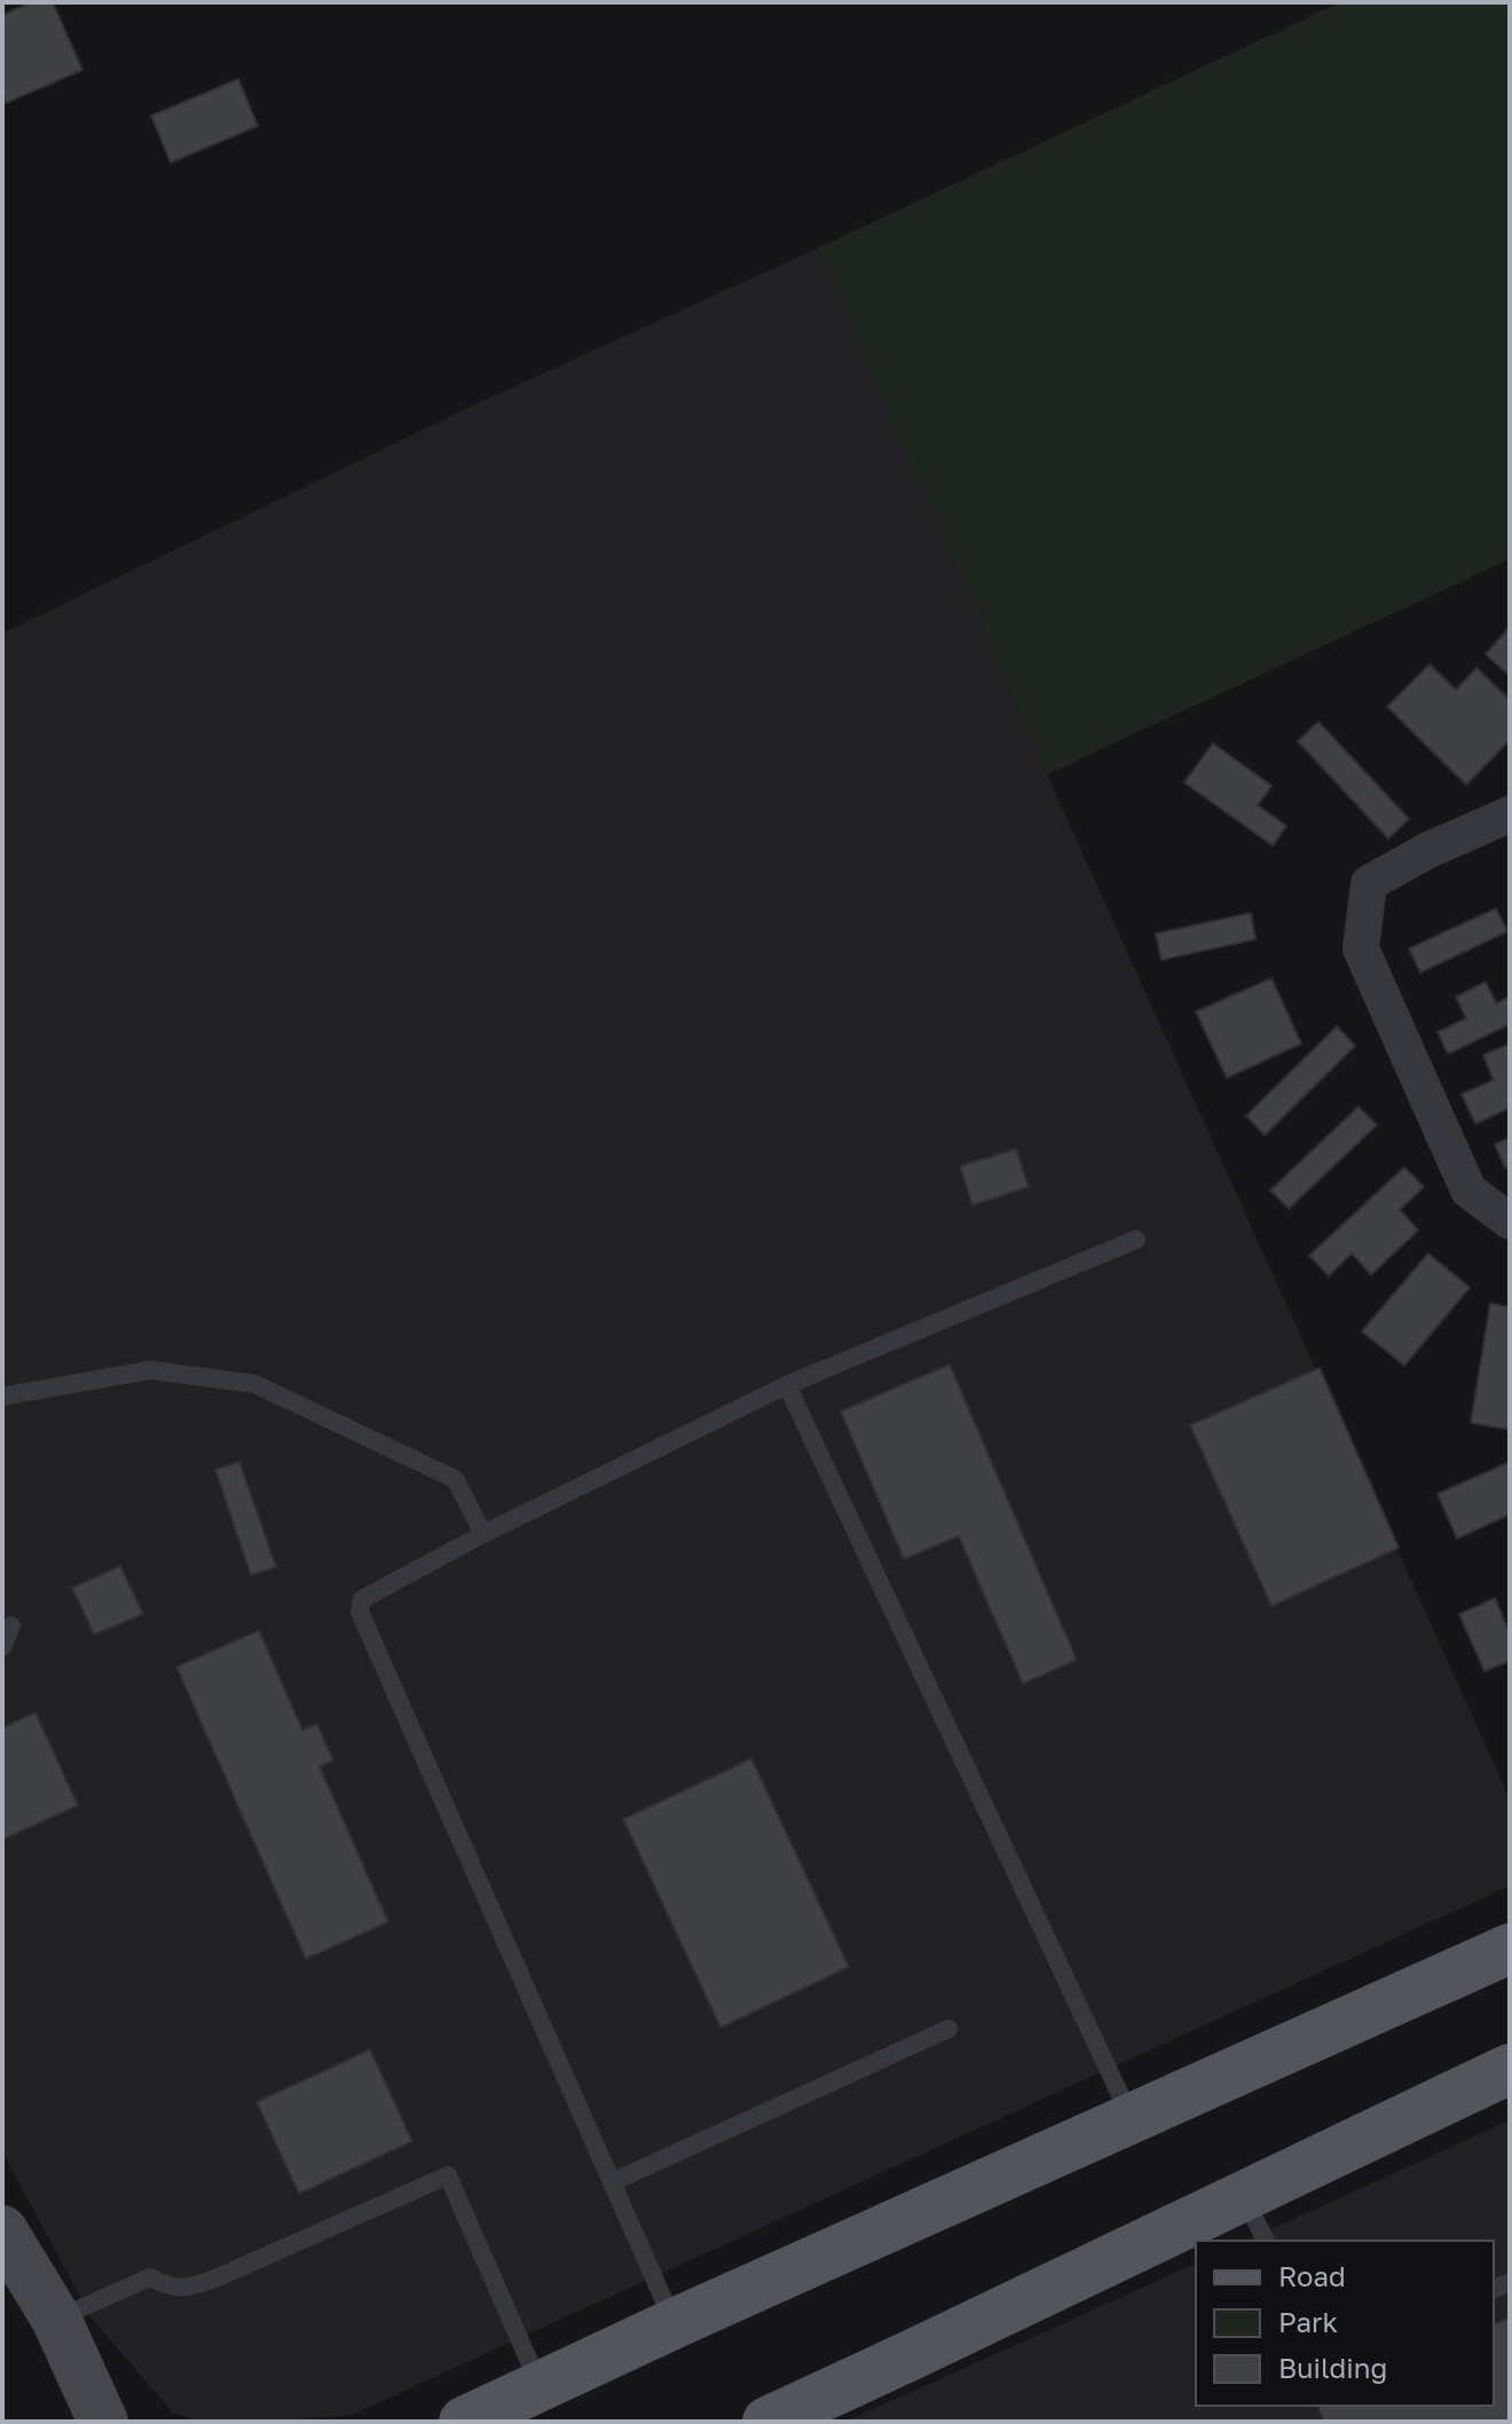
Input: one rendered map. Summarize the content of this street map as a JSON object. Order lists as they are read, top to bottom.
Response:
{
  "legend": ["Road", "Park", "Building"]
}
